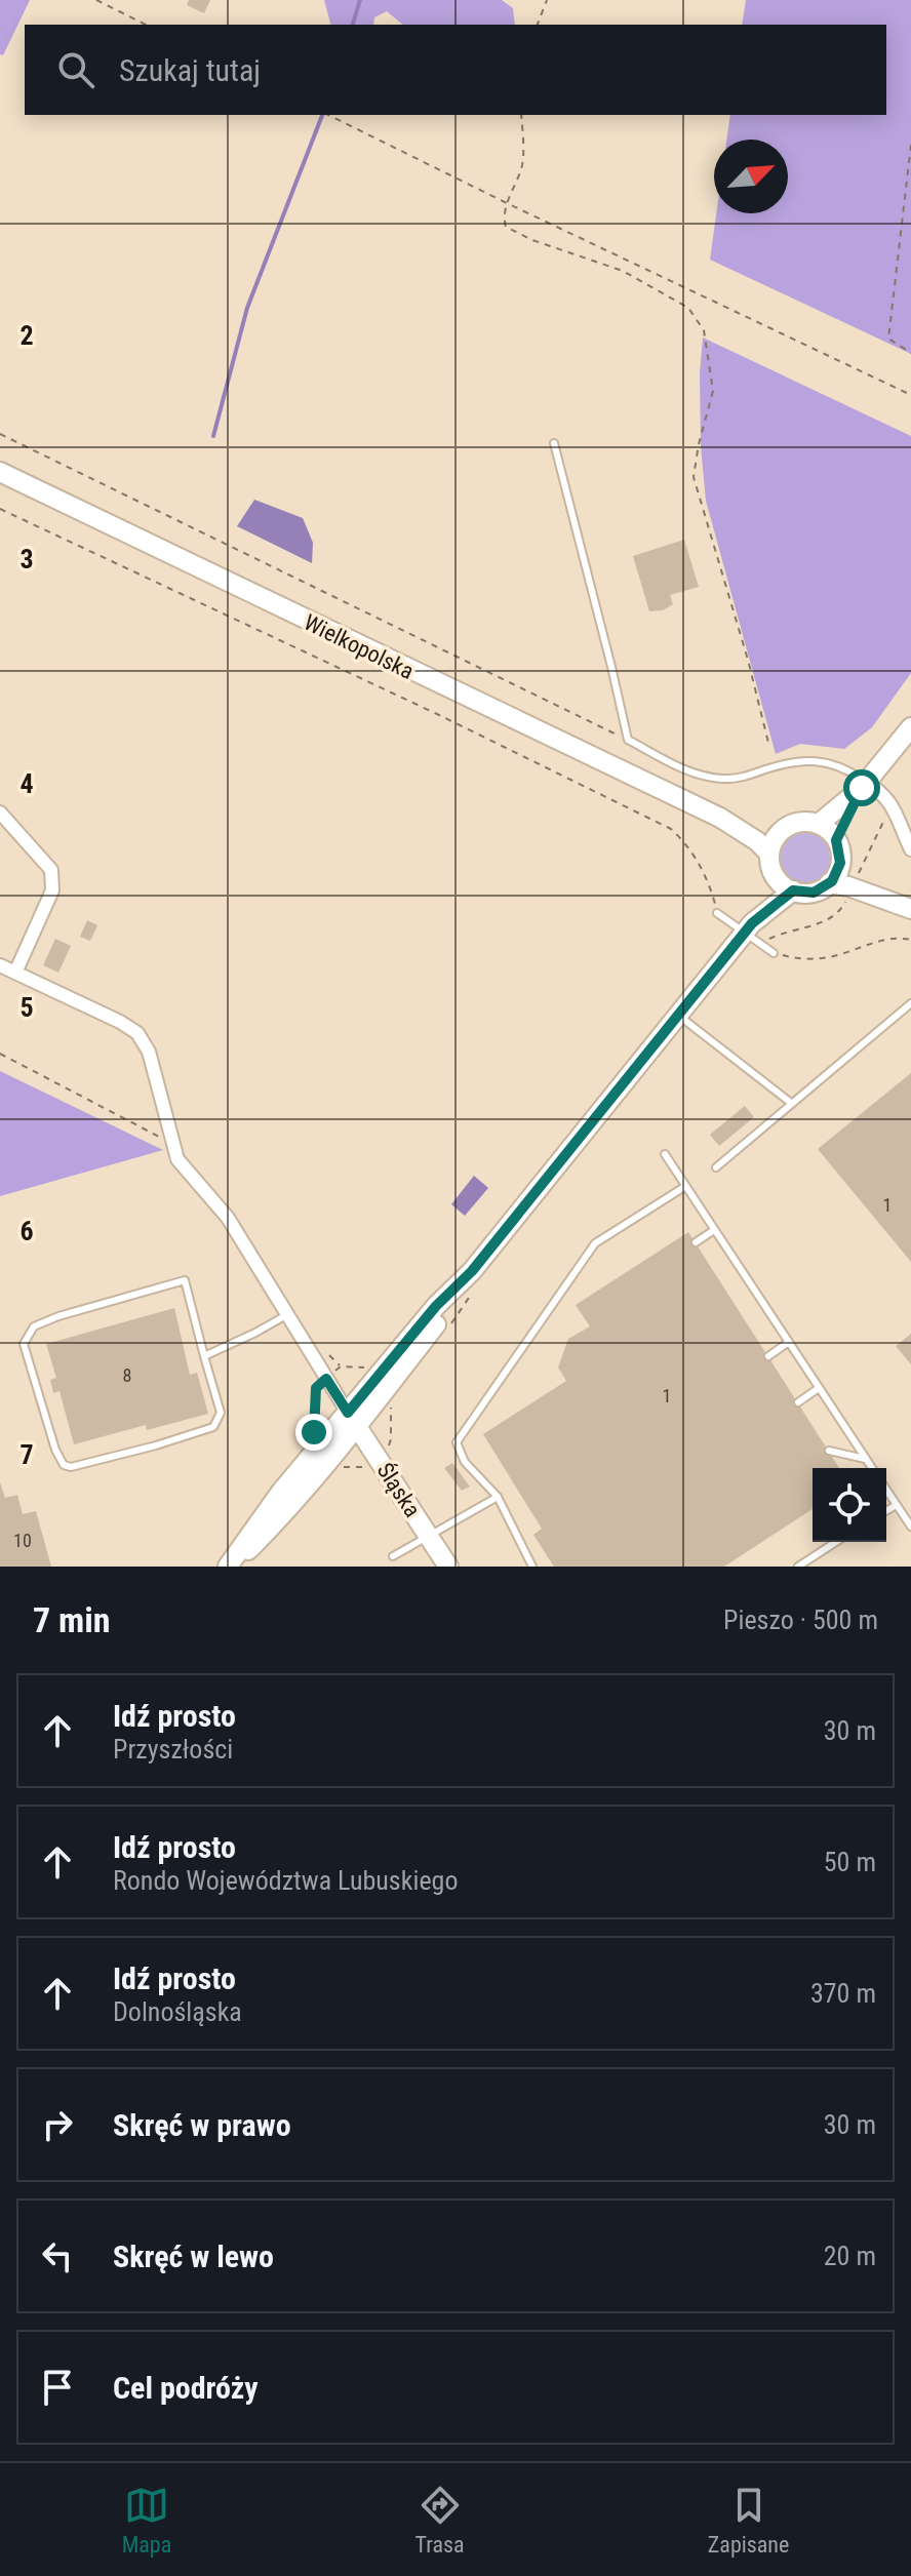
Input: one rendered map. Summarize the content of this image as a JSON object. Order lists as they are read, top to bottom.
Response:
{
  "streets": {
    "main road": ["Wielkopolska", "Śląska"]
  },
  "house_numbers": [
    "1",
    "8",
    "1",
    "10"
  ],
  "north": "top right",
  "page": {
    "search": "Szukaj tutaj",
    "heading": ["7 min", "Pieszo · 500 m"],
    "list": [
      ["Idź prosto", "Przyszłości", "30 m"],
      ["Idź prosto", "Rondo Województwa Lubuskiego", "50 m"],
      ["Idź prosto", "Dolnośląska", "370 m"],
      ["Skręć w prawo", "30 m"],
      ["Skręć w lewo", "20 m"],
      "Cel podróży"
    ],
    "nav": ["Mapa", "Trasa", "Zapisane"]
  },
  "grid": {
    "rows": [
      "2",
      "3",
      "4",
      "5",
      "6",
      "7"
    ]
  }
}
